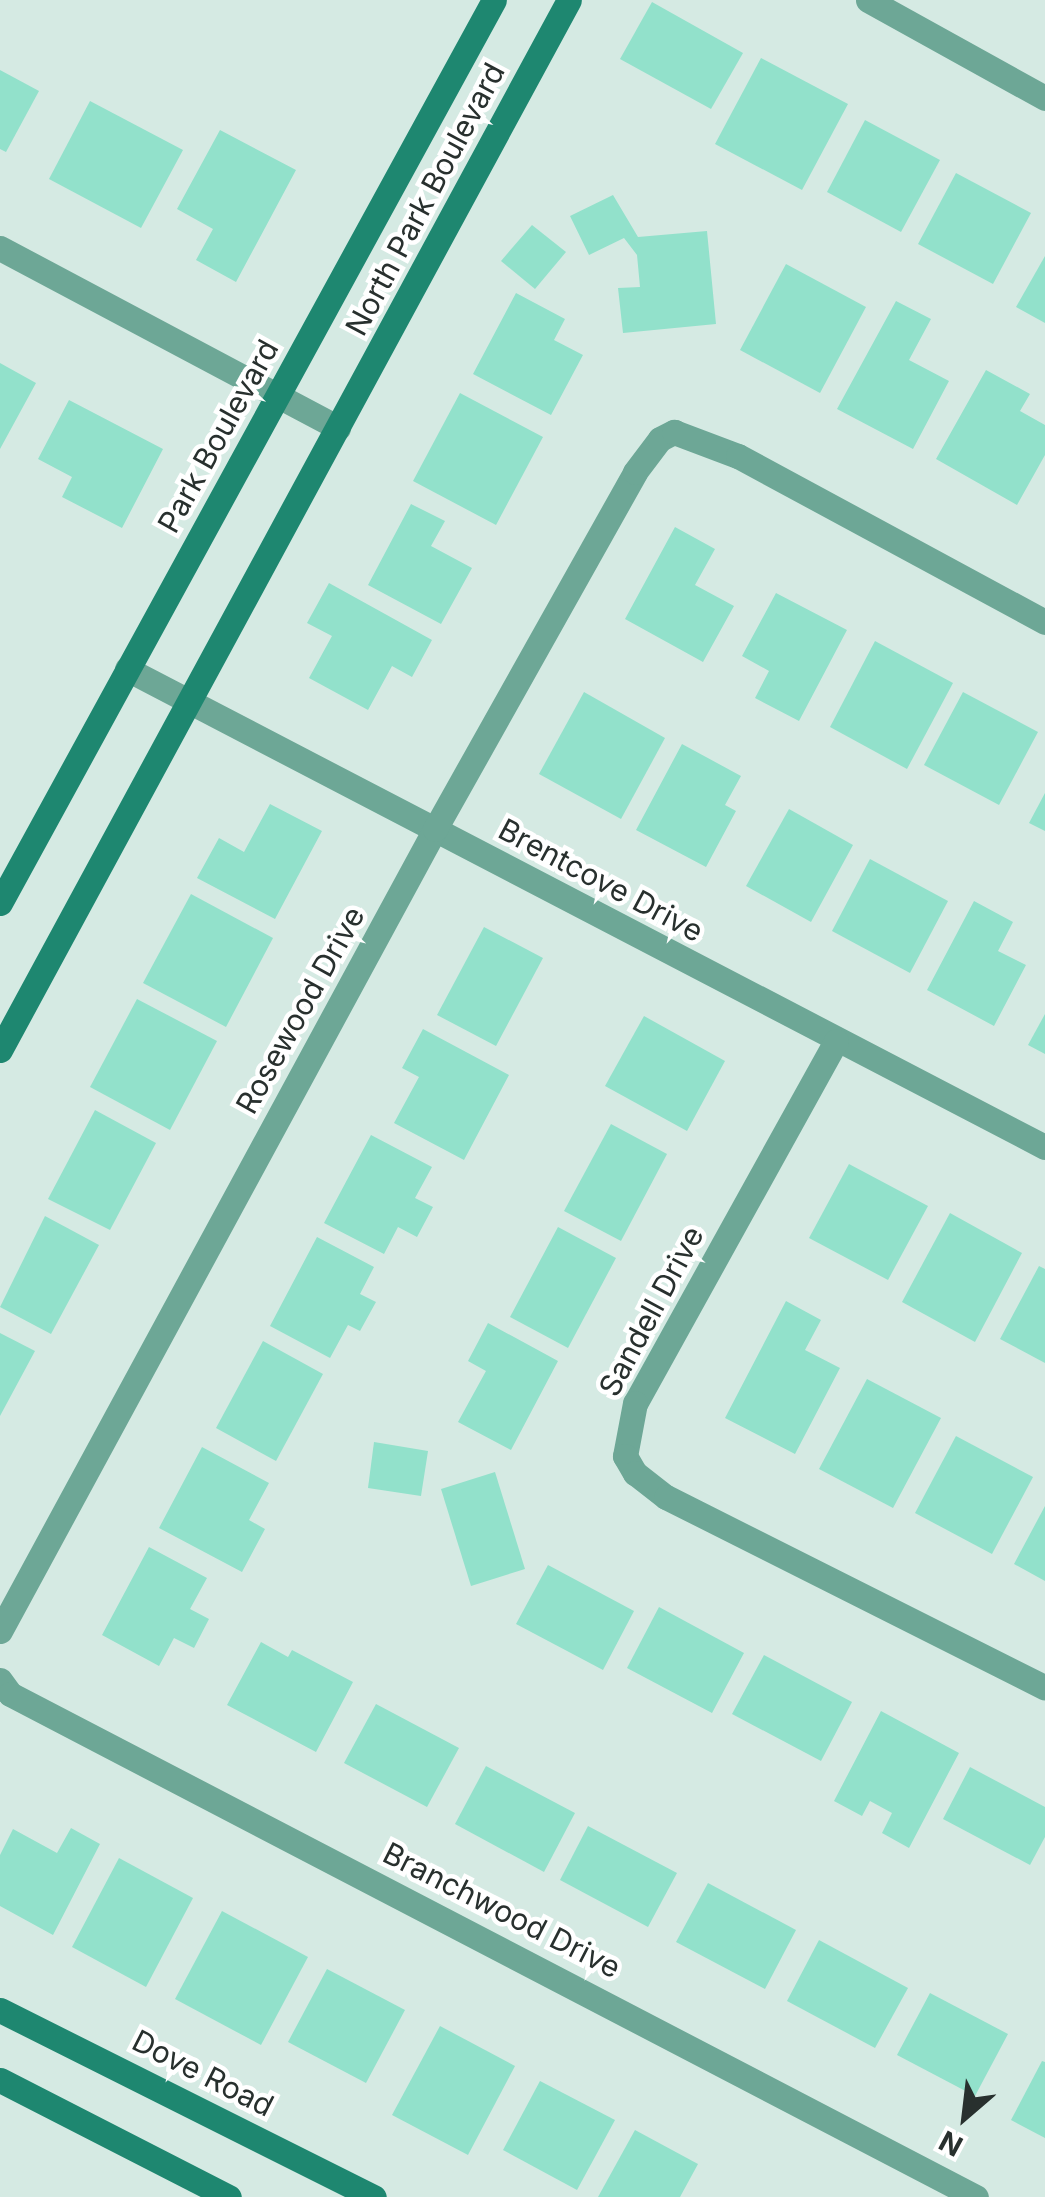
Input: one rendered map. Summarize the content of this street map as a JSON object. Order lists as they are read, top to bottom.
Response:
{
  "streets": {
    "main road": ["North Park Boulevard", "Park Boulevard", "Dove Road"],
    "street": [
      "Brentcove Drive",
      "Rosewood Drive",
      "Sandell Drive",
      "Branchwood Drive"
    ]
  },
  "crossings": [
    ["Park Boulevard", "Brentcove Drive"],
    ["Brentcove Drive", "Rosewood Drive"],
    ["Brentcove Drive", "Sandell Drive"]
  ],
  "north": "bottom left"
}
